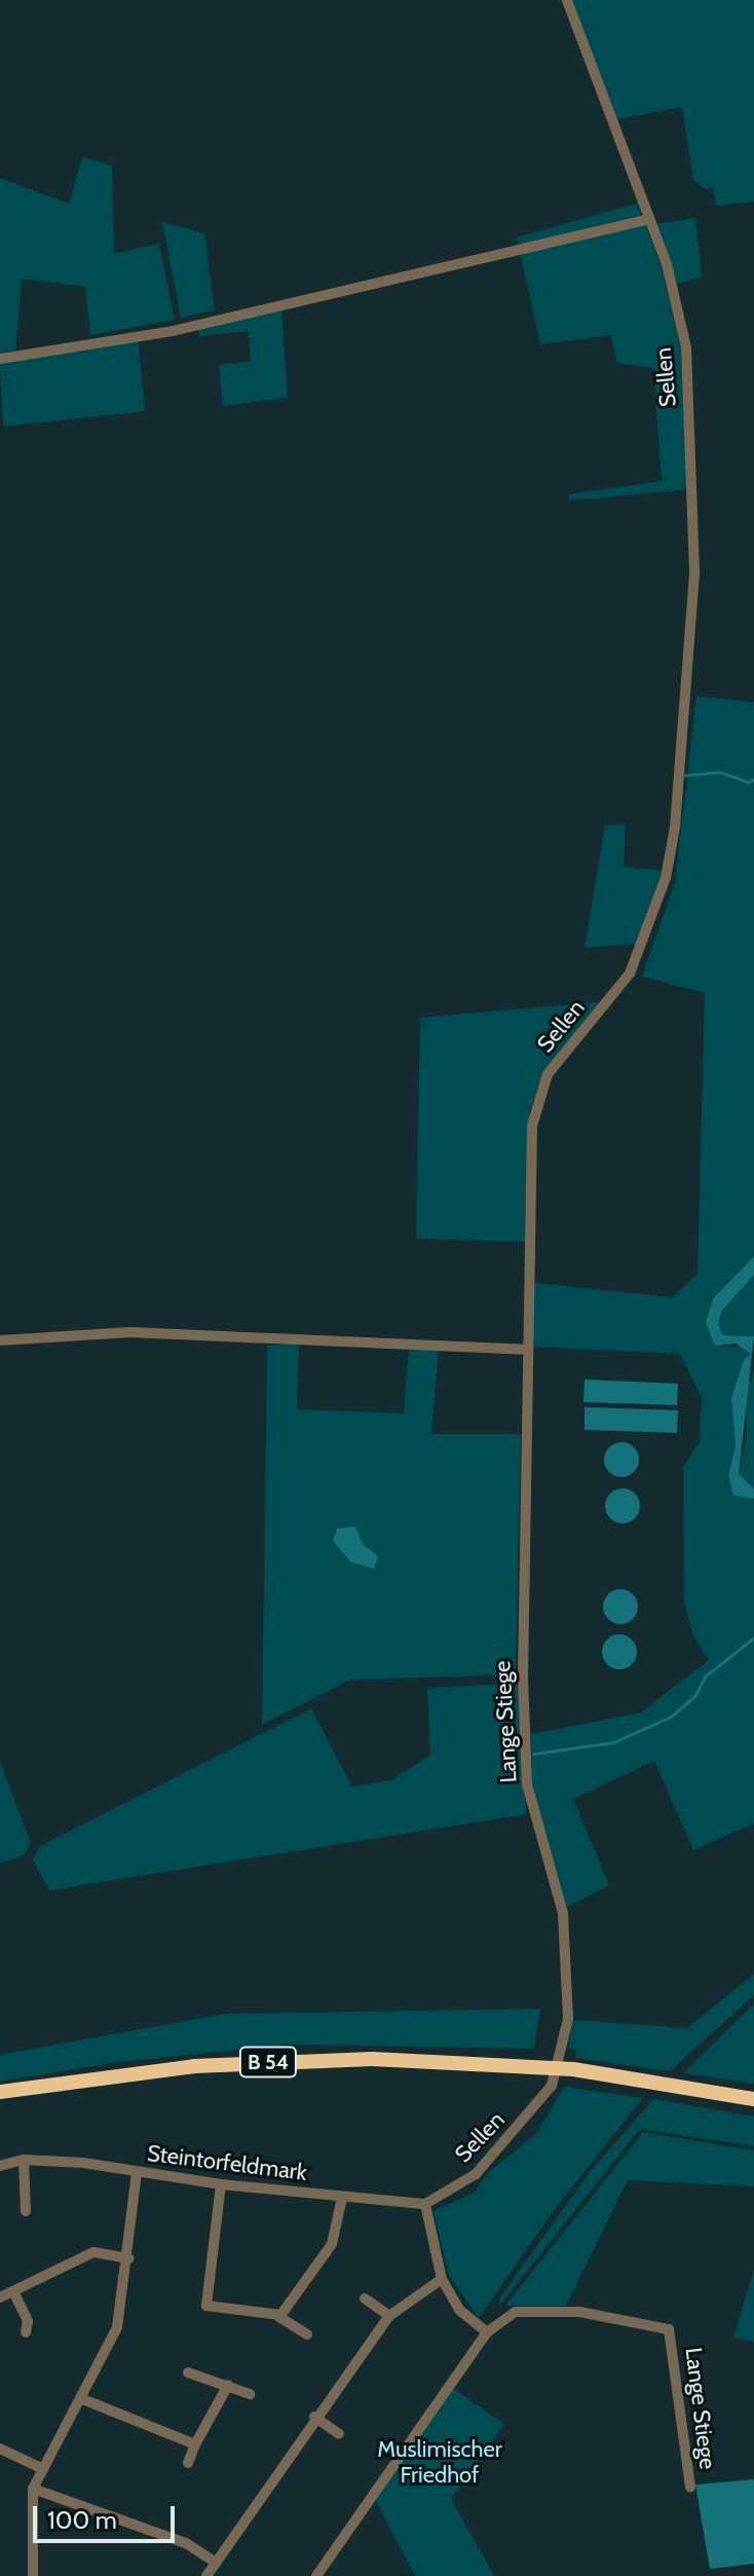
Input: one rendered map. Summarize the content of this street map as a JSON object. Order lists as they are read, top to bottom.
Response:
{
  "streets": {
    "highway": ["B 54"],
    "street": ["Sellen", "Lange Stiege", "Steintorfeldmark"]
  },
  "crossings": [
    ["Sellen", "Lange Stiege"],
    ["Sellen", "Steintorfeldmark"]
  ],
  "parks": ["Muslimischer Friedhof"],
  "scale_bar": "100 m"
}
